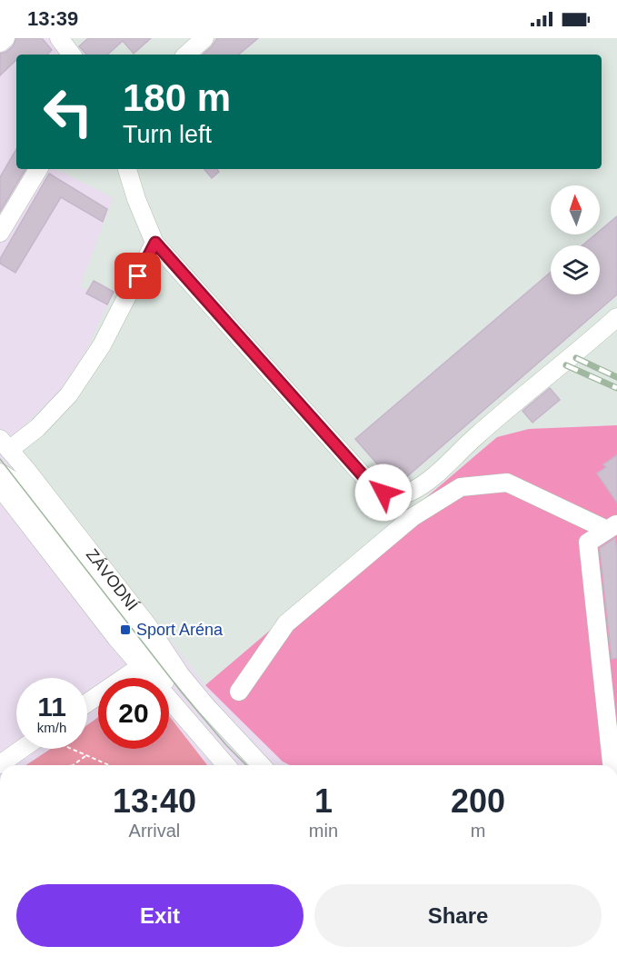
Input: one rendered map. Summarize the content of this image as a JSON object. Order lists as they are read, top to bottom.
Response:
{
  "streets": {
    "street": ["ZÁVODNÍ"]
  },
  "places": {
    "transit": ["Sport Aréna"]
  },
  "north": "top",
  "page": {
    "status": "13:39",
    "turn": ["180 m", "Turn left"],
    "speed": "11 km/h",
    "limit": "20",
    "eta": [
      "13:40",
      "Arrival",
      "1",
      "min",
      "200",
      "m"
    ],
    "buttons": ["Exit", "Share"]
  }
}
